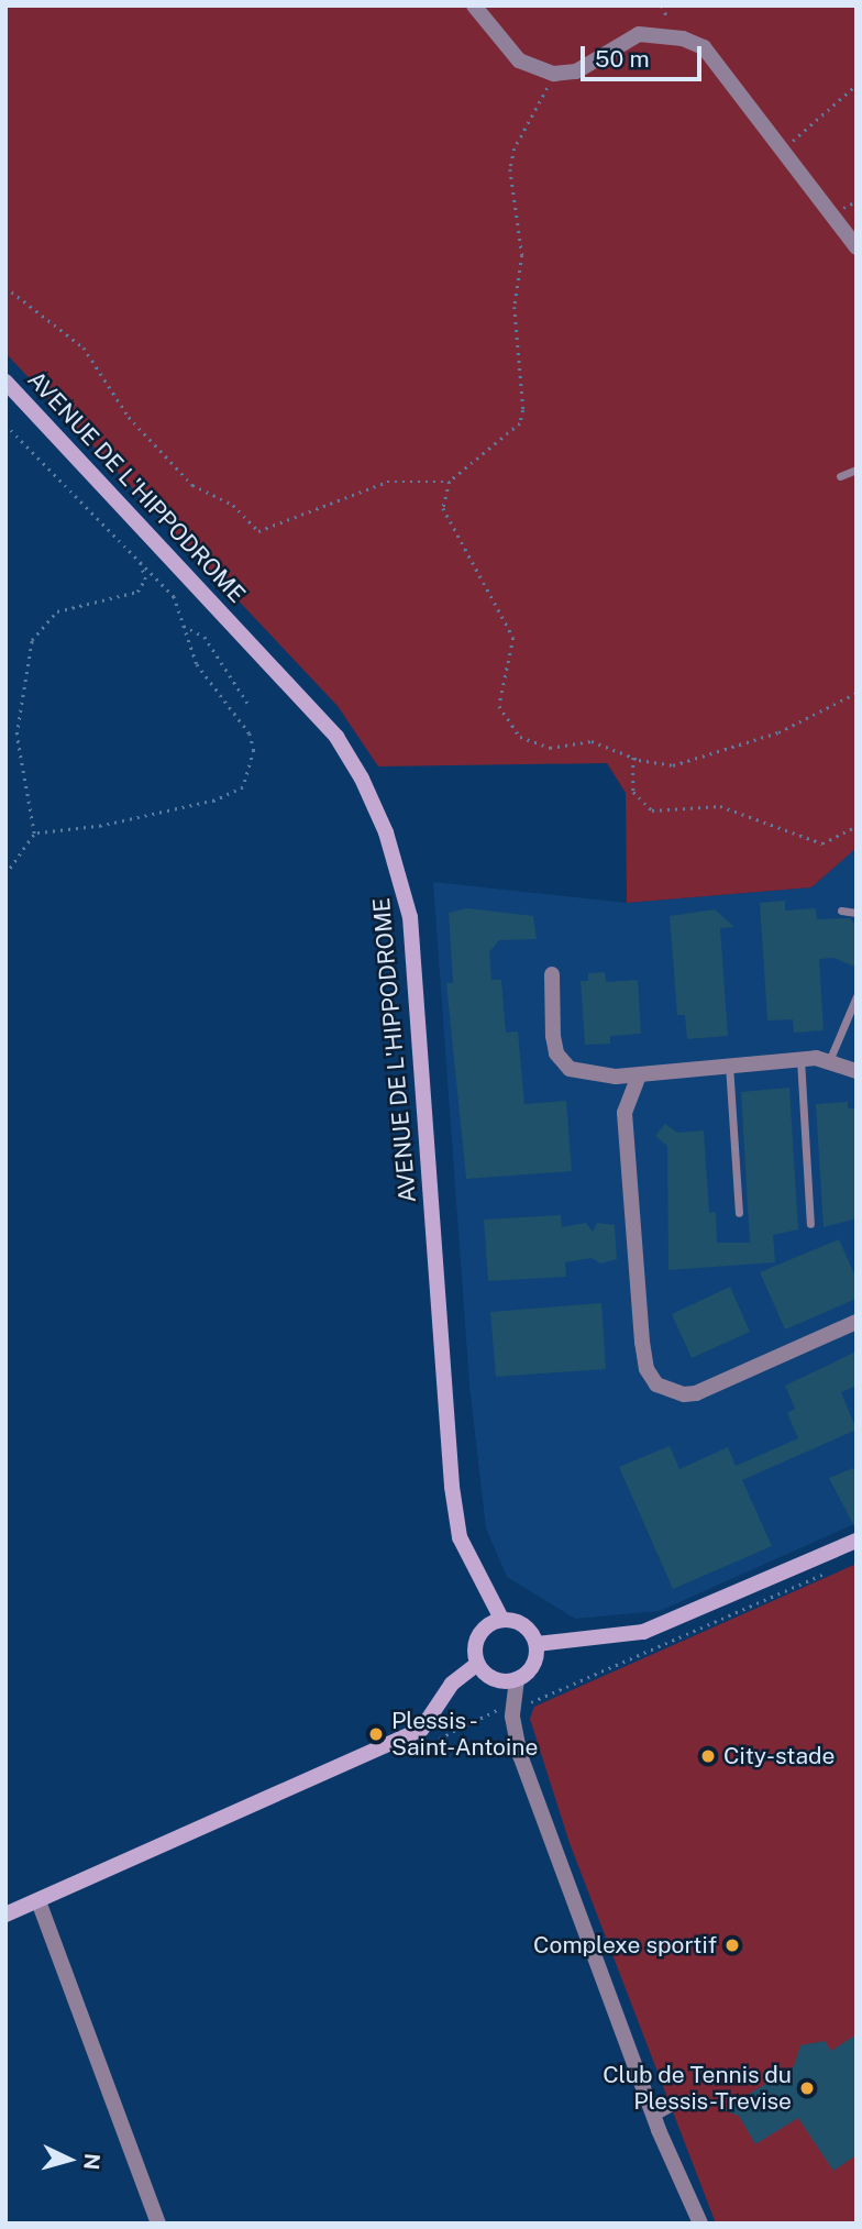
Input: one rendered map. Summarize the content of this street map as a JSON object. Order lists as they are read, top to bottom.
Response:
{
  "streets": {
    "main road": ["AVENUE DE L'HIPPODROME"]
  },
  "places": [
    "Plessis - Saint-Antoine",
    "City-stade",
    "Complexe sportif",
    "Club de Tennis du Plessis-Trevise"
  ],
  "scale_bar": "50 m",
  "north": "right"
}
